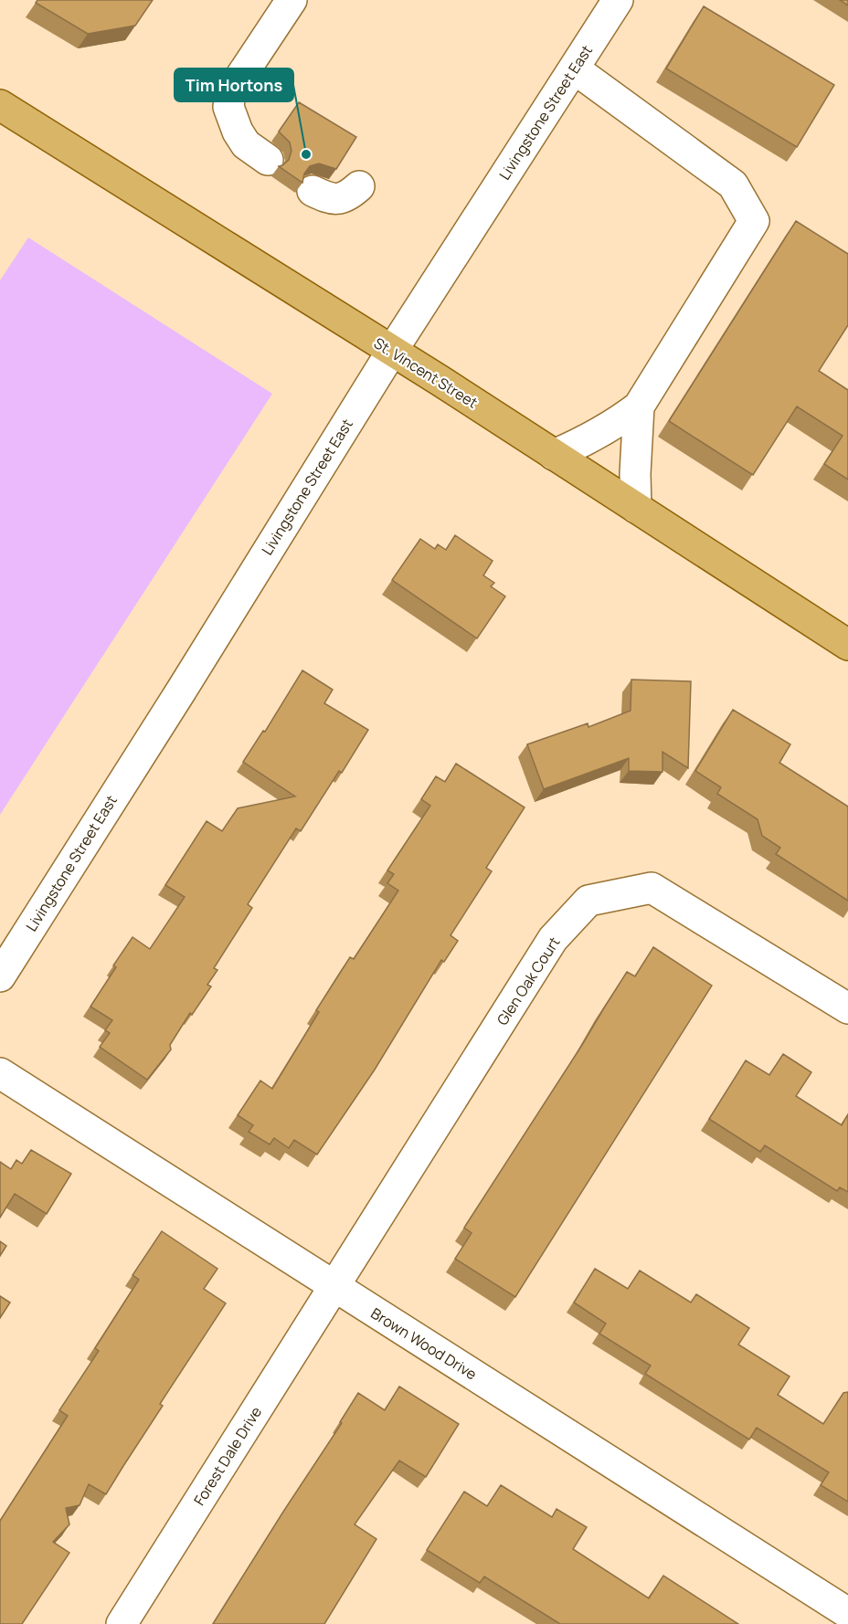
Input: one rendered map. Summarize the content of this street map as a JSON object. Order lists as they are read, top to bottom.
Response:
{
  "streets": {
    "main road": ["St. Vincent Street"],
    "street": [
      "Livingstone Street East",
      "Glen Oak Court",
      "Brown Wood Drive",
      "Forest Dale Drive"
    ]
  },
  "crossings": [
    ["Livingstone Street East", "St. Vincent Street"],
    ["Glen Oak Court", "Brown Wood Drive"],
    ["Glen Oak Court", "Forest Dale Drive"],
    ["Brown Wood Drive", "Forest Dale Drive"]
  ],
  "places": ["Tim Hortons"]
}
